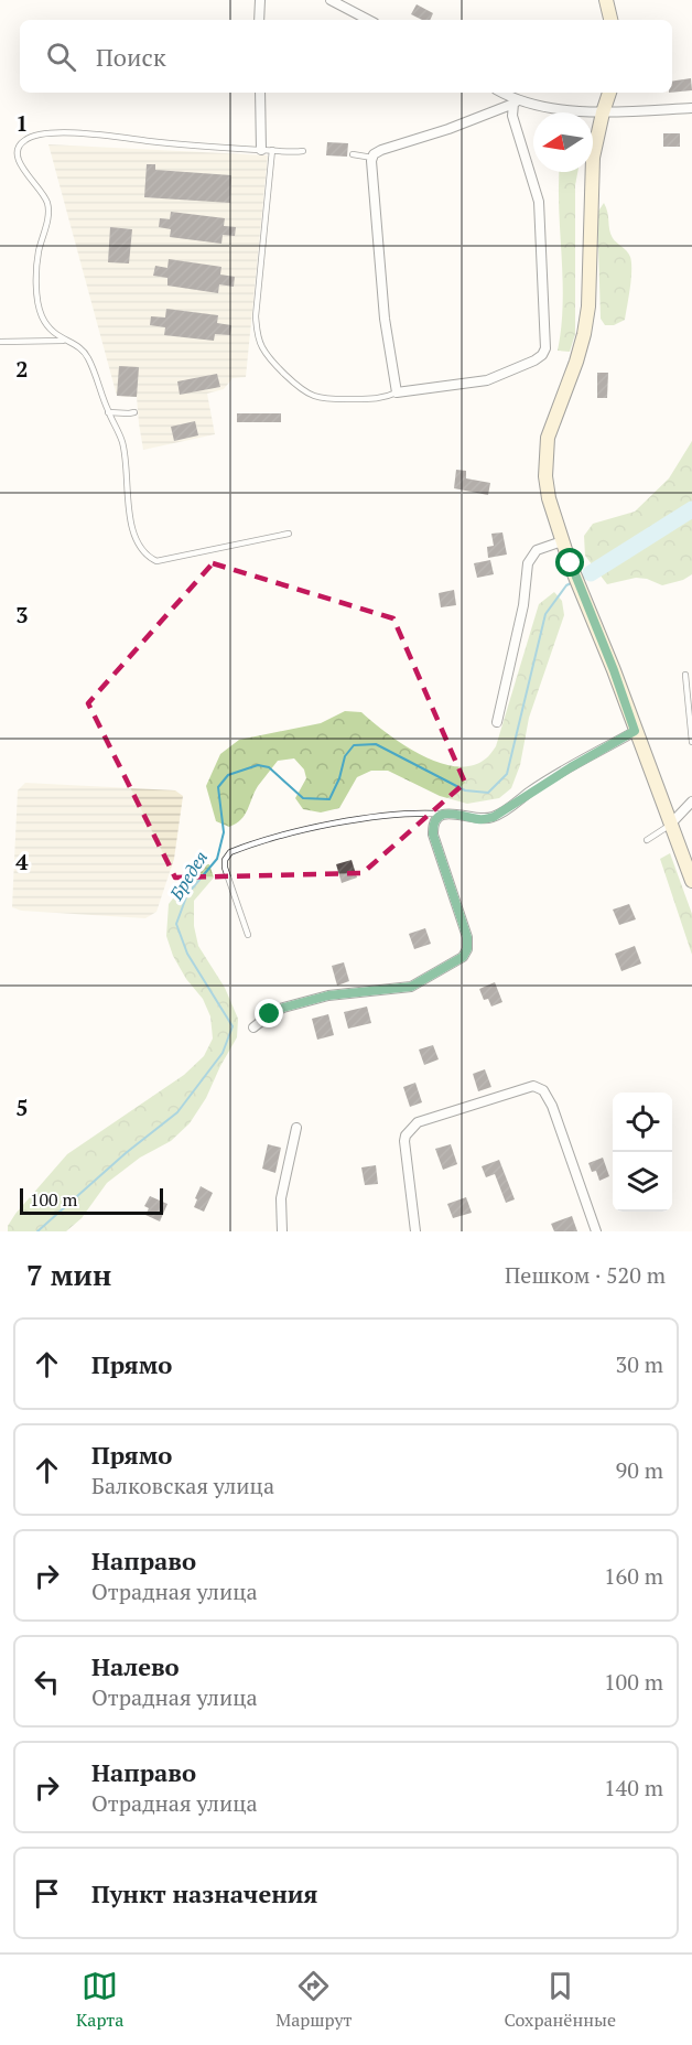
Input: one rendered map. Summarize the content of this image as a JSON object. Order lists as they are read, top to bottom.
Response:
{
  "water": ["Бредея"],
  "scale_bar": "100 m",
  "north": "left",
  "page": {
    "search": "Поиск",
    "scale": "100 m",
    "heading": ["7 мин", "Пешком · 520 m"],
    "list": [
      ["Прямо", "30 m"],
      ["Прямо", "Балковская улица", "90 m"],
      ["Направо", "Отрадная улица", "160 m"],
      ["Налево", "Отрадная улица", "100 m"],
      ["Направо", "Отрадная улица", "140 m"],
      "Пункт назначения"
    ],
    "nav": ["Карта", "Маршрут", "Сохранённые"]
  },
  "grid": {
    "rows": [
      "1",
      "2",
      "3",
      "4",
      "5"
    ]
  }
}
